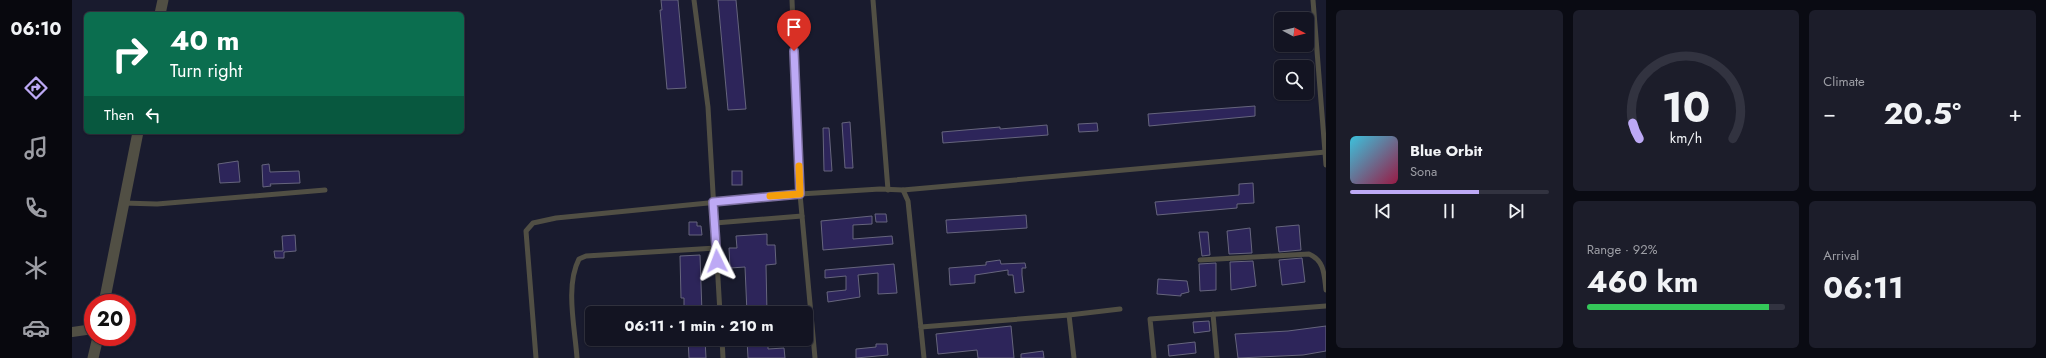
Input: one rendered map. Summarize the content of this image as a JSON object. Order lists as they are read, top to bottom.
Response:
{
  "north": "right",
  "page": {
    "tabs": "06:10",
    "tile": [
      "Climate",
      ["Range · 92%", "460 km"],
      ["Arrival", "06:11"]
    ],
    "turn": ["40 m", "Turn right"],
    "then": "Then",
    "heat": ["−", "20.5°", "+"],
    "song": ["Blue Orbit", "Sona"],
    "limit": "20",
    "trip": "06:11 · 1 min · 210 m",
    "gauge": ["10", "km/h"]
  }
}
